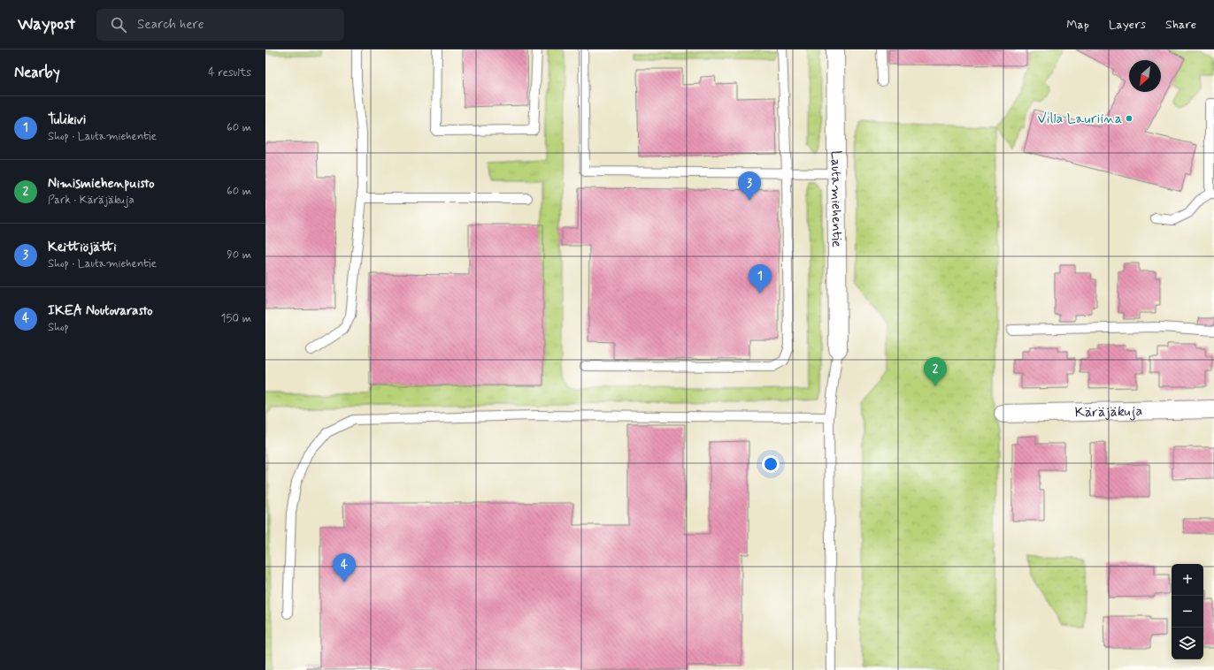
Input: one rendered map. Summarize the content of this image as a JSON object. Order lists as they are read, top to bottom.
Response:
{
  "streets": {
    "street": ["Lautamiehentie", "Käräjäkuja"]
  },
  "places": ["Villa Lauriina"],
  "north": "bottom left",
  "page": {
    "header": "Waypost",
    "search": "Search here",
    "nav": ["Map", "Layers", "Share"],
    "heading": ["Nearby", "4 results"],
    "list": [
      {
        "mark": "1",
        "name": "Tulikivi",
        "note": "Shop · Lautamiehentie",
        "value": "60 m"
      },
      {
        "mark": "2",
        "name": "Nimismiehenpuisto",
        "note": "Park · Käräjäkuja",
        "value": "60 m"
      },
      {
        "mark": "3",
        "name": "Keittiöjätti",
        "note": "Shop · Lautamiehentie",
        "value": "90 m"
      },
      {
        "mark": "4",
        "name": "IKEA Noutovarasto",
        "note": "Shop",
        "value": "150 m"
      }
    ],
    "pins": [
      "3",
      "1",
      "2",
      "4"
    ],
    "map_buttons": ["+", "−"]
  }
}
